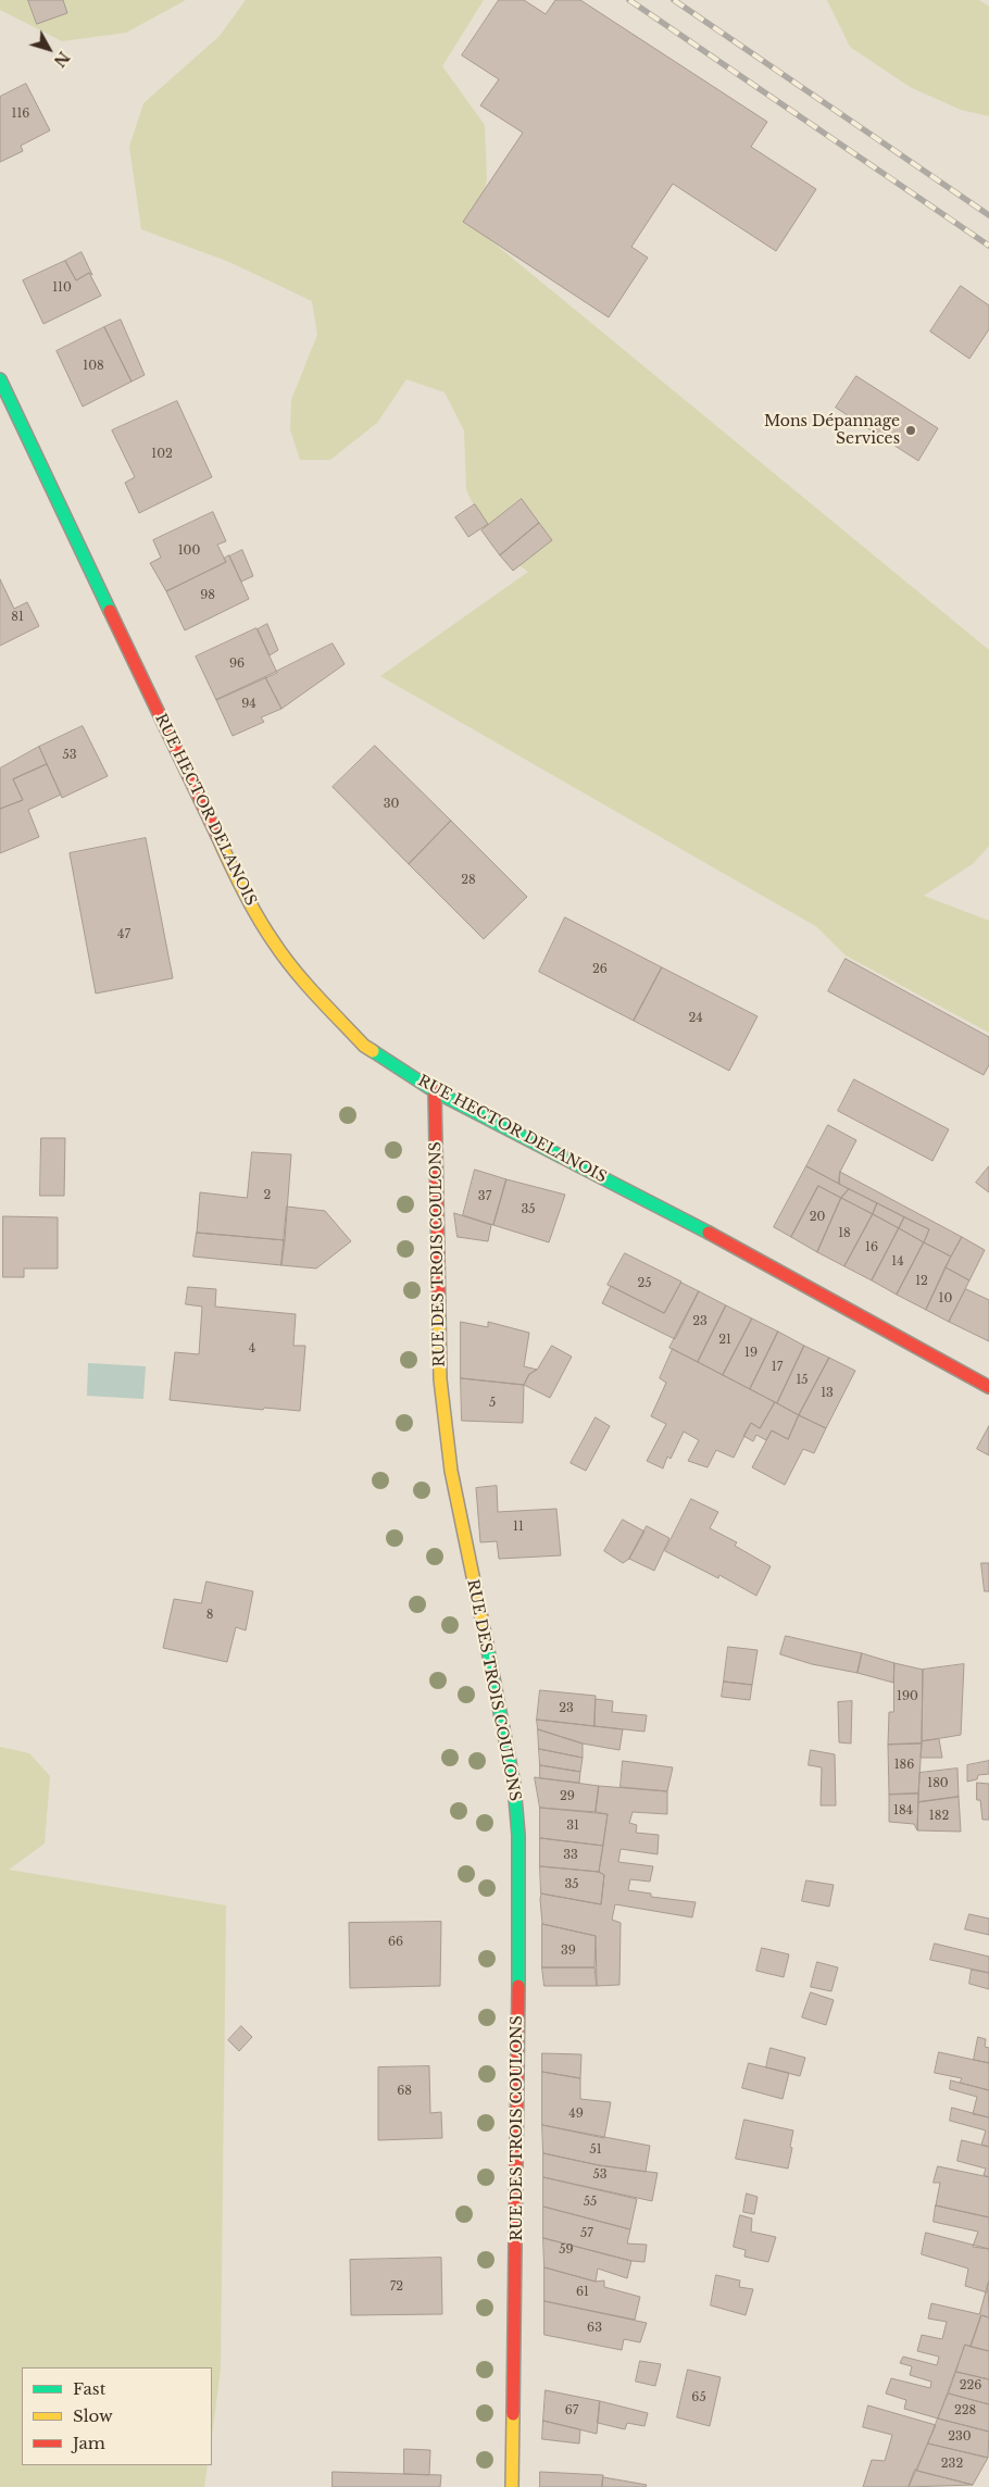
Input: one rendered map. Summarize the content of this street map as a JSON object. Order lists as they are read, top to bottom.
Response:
{
  "streets": {
    "street": ["RUE HECTOR DELANOIS", "RUE DES TROIS COULONS"]
  },
  "crossings": [
    ["RUE HECTOR DELANOIS", "RUE DES TROIS COULONS"]
  ],
  "places": ["Mons Dépannage Services"],
  "house_numbers": [
    "116",
    "110",
    "108",
    "102",
    "100",
    "98",
    "81",
    "96",
    "94",
    "53",
    "30",
    "28",
    "47",
    "26",
    "24",
    "2",
    "37",
    "35",
    "20",
    "18",
    "16",
    "14",
    "12",
    "25",
    "10",
    "23",
    "21",
    "4",
    "19",
    "17",
    "15",
    "13",
    "5",
    "11",
    "8",
    "190",
    "23",
    "186",
    "180",
    "29",
    "184",
    "182",
    "31",
    "33",
    "35",
    "66",
    "39",
    "68",
    "49",
    "51",
    "53",
    "55",
    "57",
    "59",
    "72",
    "61",
    "63",
    "226",
    "65",
    "67",
    "228",
    "230",
    "232"
  ],
  "legend": ["Fast", "Slow", "Jam"],
  "north": "bottom right"
}
